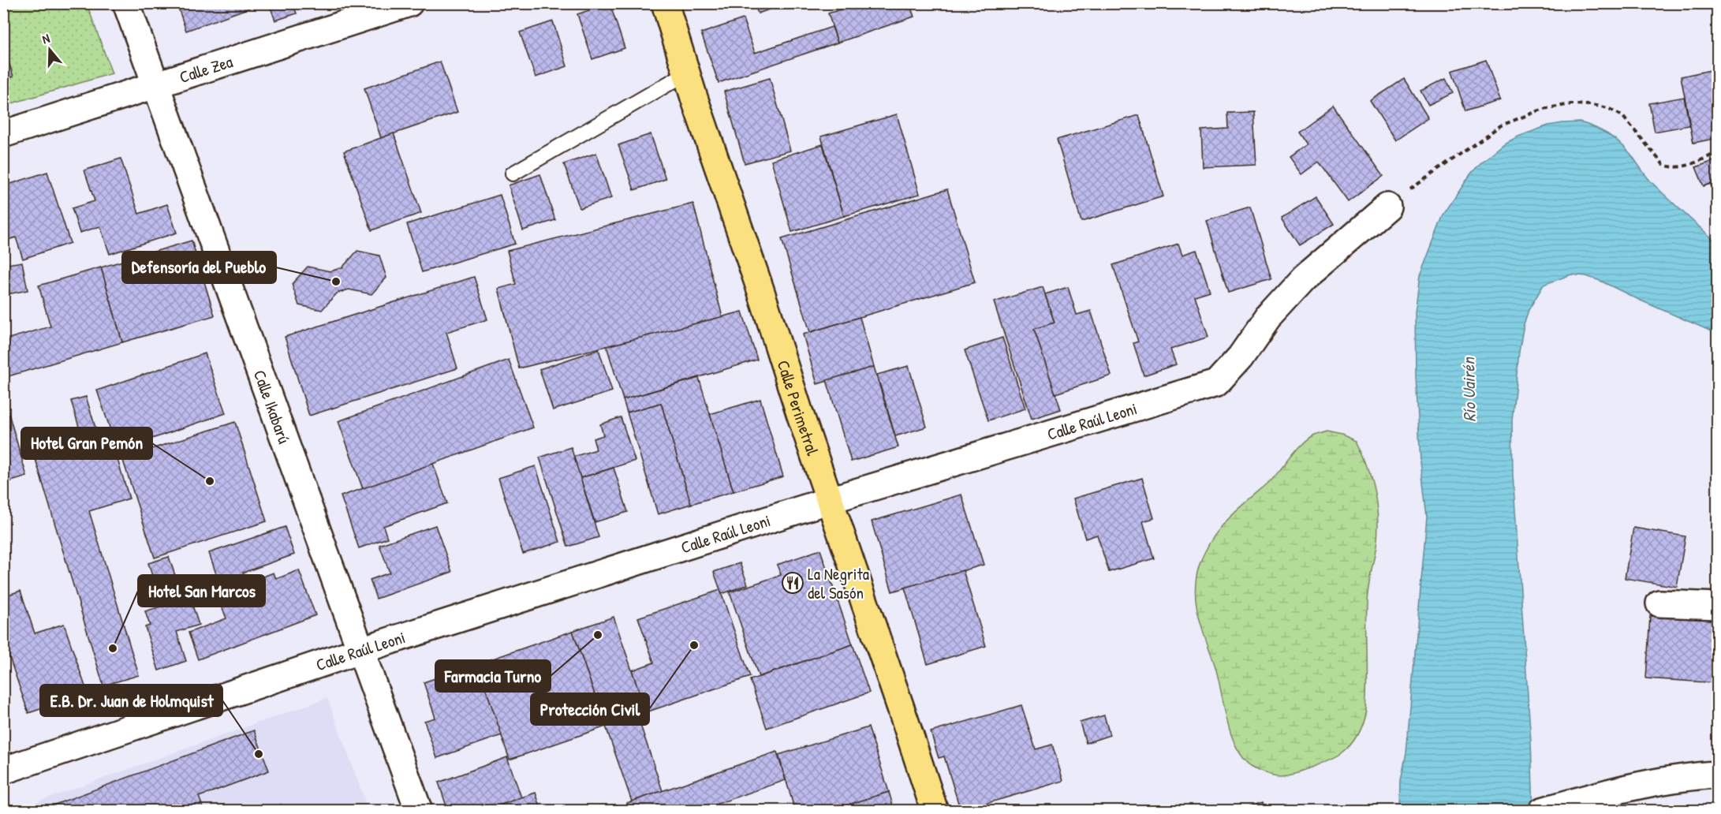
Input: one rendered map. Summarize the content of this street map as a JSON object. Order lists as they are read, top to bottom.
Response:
{
  "streets": {
    "highway": ["Calle Perimetral"],
    "street": ["Calle Zea", "Calle Ikabarú", "Calle Raúl Leoni"]
  },
  "crossings": [
    ["Calle Zea", "Calle Ikabarú"],
    ["Calle Ikabarú", "Calle Raúl Leoni"],
    ["Calle Perimetral", "Calle Raúl Leoni"]
  ],
  "water": ["Río Uairén"],
  "places": {
    "other": [
      "Defensoría del Pueblo",
      "Hotel Gran Pemón",
      "Farmacia Turno",
      "Protección Civil",
      "Hotel San Marcos",
      "E.B. Dr. Juan de Holmquist"
    ],
    "restaurant": ["La Negrita del Sasón"]
  },
  "north": "top"
}
